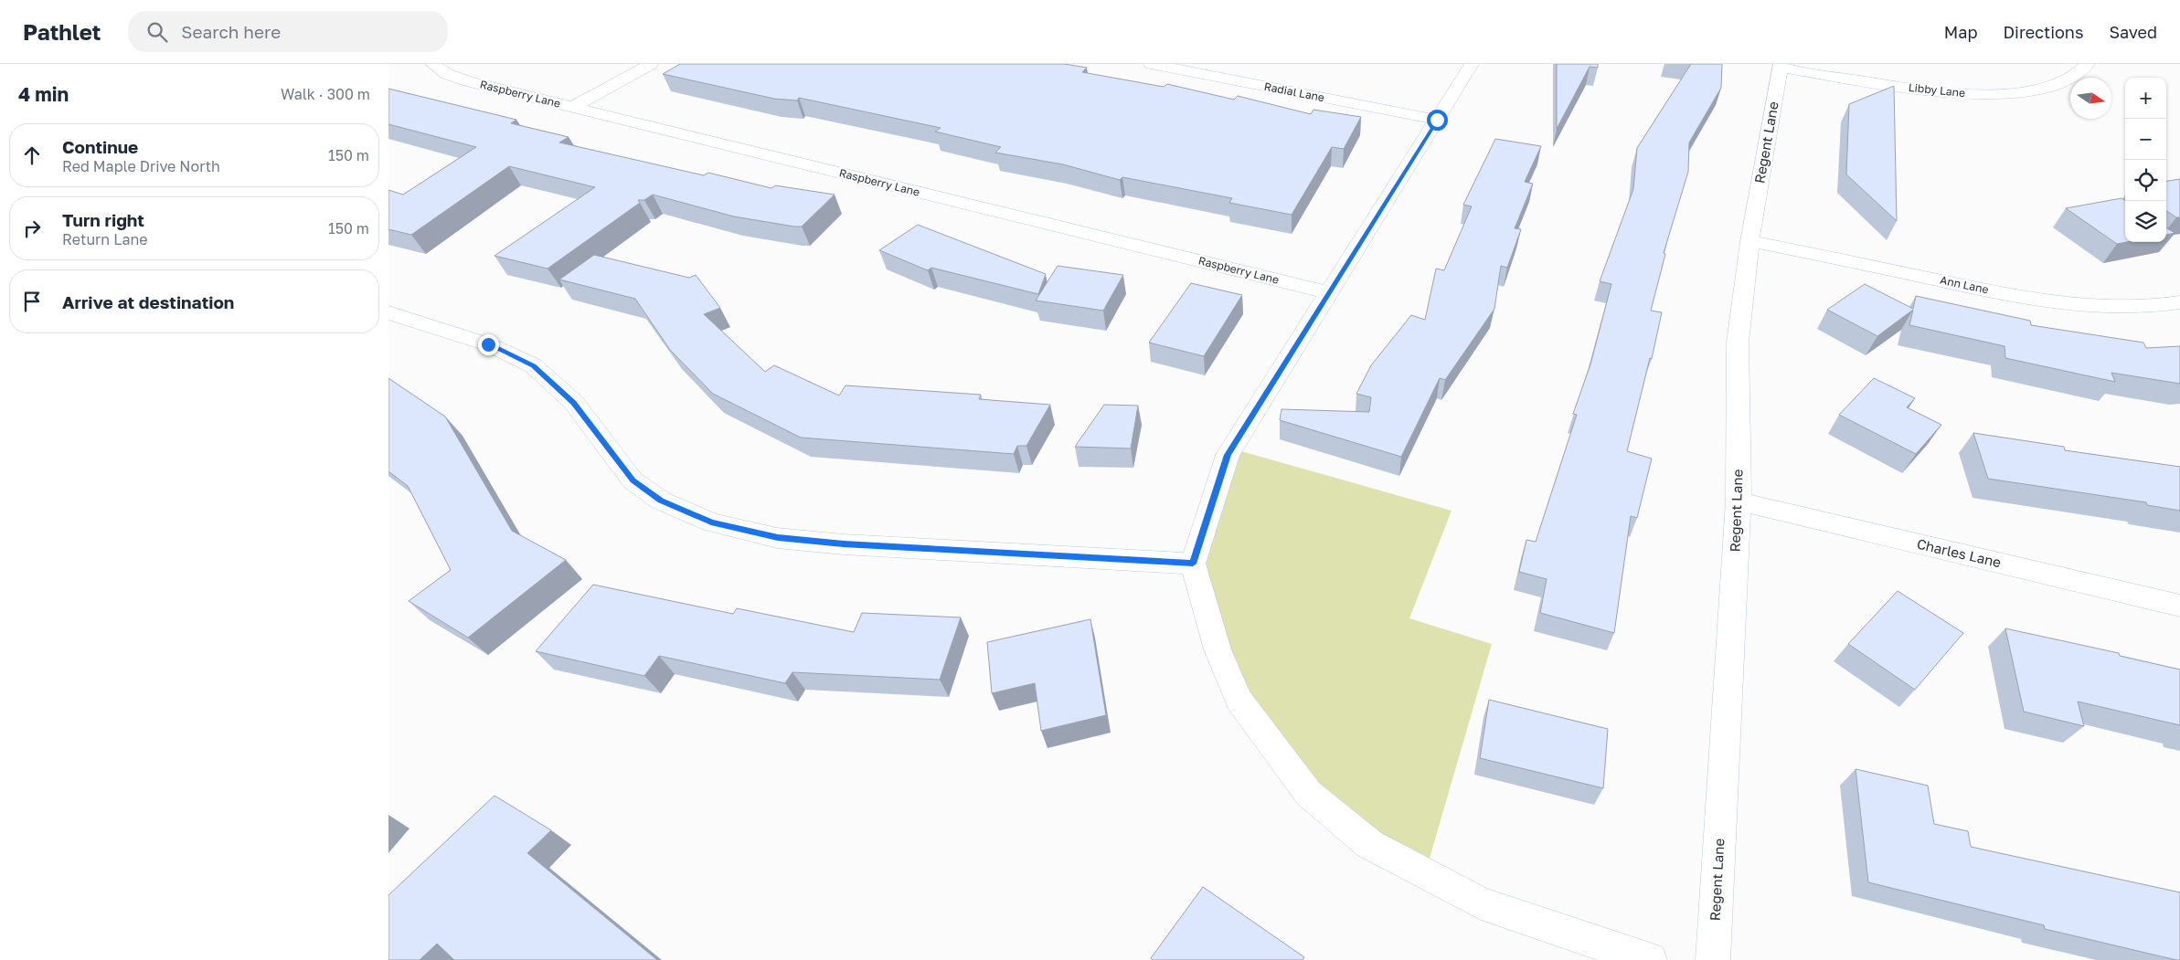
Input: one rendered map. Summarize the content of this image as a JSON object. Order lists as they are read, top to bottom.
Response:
{
  "streets": {
    "street": [
      "Libby Lane",
      "Radial Lane",
      "Raspberry Lane",
      "Regent Lane",
      "Ann Lane",
      "Charles Lane"
    ]
  },
  "crossings": [
    ["Libby Lane", "Regent Lane"],
    ["Regent Lane", "Ann Lane"],
    ["Regent Lane", "Charles Lane"]
  ],
  "north": "right",
  "page": {
    "header": "Pathlet",
    "search": "Search here",
    "nav": ["Map", "Directions", "Saved"],
    "heading": ["4 min", "Walk · 300 m"],
    "map_buttons": ["+", "−"],
    "list": [
      ["Continue", "Red Maple Drive North", "150 m"],
      ["Turn right", "Return Lane", "150 m"],
      "Arrive at destination"
    ]
  }
}
